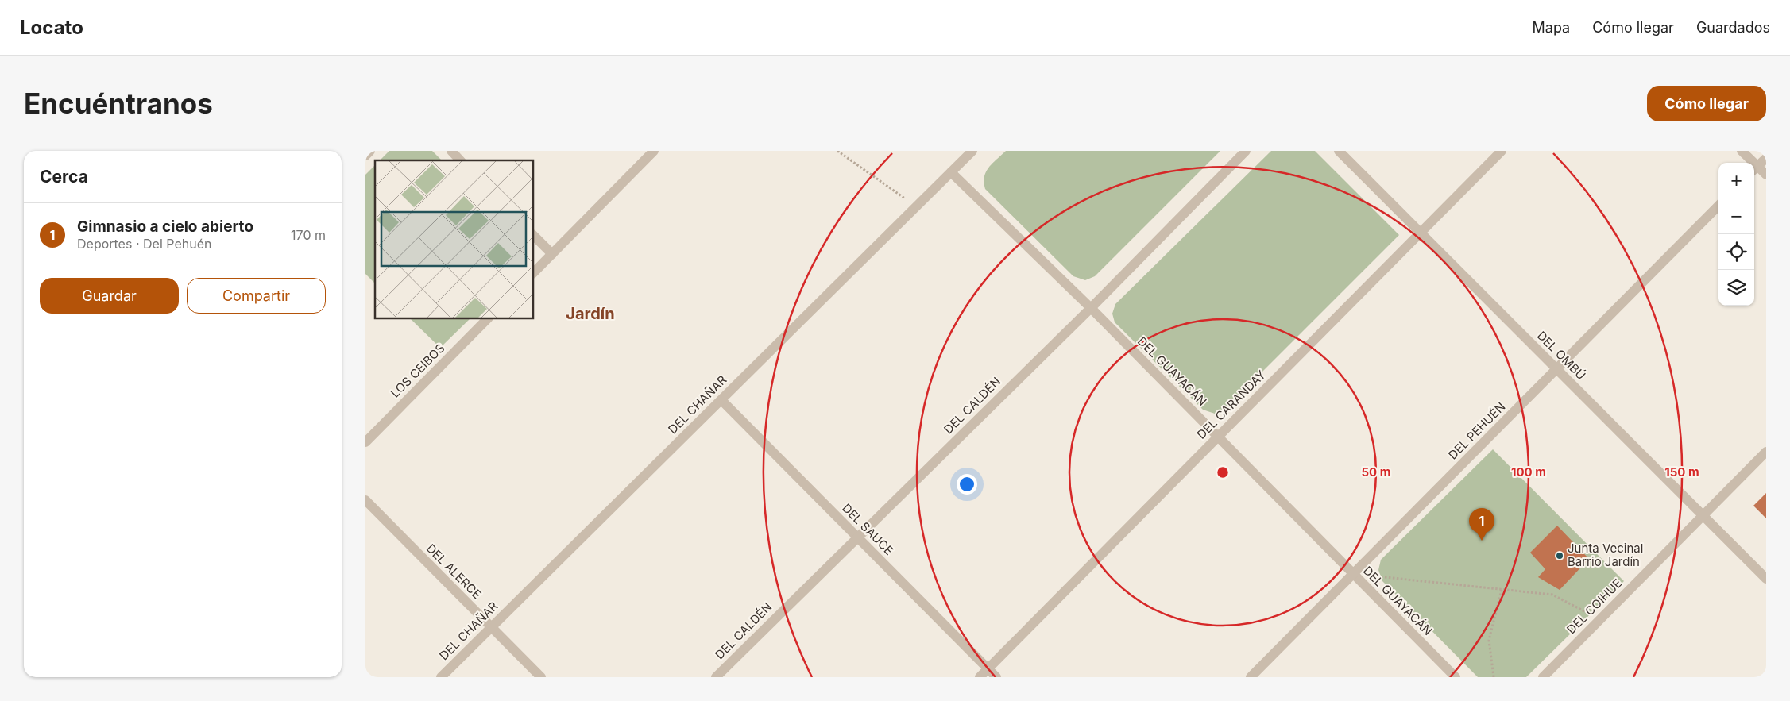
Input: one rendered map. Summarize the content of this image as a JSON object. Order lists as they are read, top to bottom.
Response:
{
  "streets": {
    "street": [
      "DEL OMBÚ",
      "LOS CEIBOS",
      "DEL GUAYACÁN",
      "DEL CHAÑAR",
      "DEL CARANDAY",
      "DEL CALDÉN",
      "DEL PEHUÉN",
      "DEL SAUCE",
      "DEL ALERCE",
      "DEL COIHUE"
    ]
  },
  "crossings": [
    ["DEL OMBÚ", "DEL CARANDAY"],
    ["DEL OMBÚ", "DEL PEHUÉN"],
    ["DEL OMBÚ", "DEL COIHUE"],
    ["DEL GUAYACÁN", "DEL CHAÑAR"],
    ["DEL GUAYACÁN", "DEL CARANDAY"],
    ["DEL GUAYACÁN", "DEL CALDÉN"],
    ["DEL GUAYACÁN", "DEL PEHUÉN"],
    ["DEL CHAÑAR", "DEL SAUCE"],
    ["DEL CHAÑAR", "DEL ALERCE"],
    ["DEL CARANDAY", "DEL SAUCE"],
    ["DEL CALDÉN", "DEL SAUCE"]
  ],
  "districts": ["Jardín"],
  "places": ["Junta Vecinal Barrio Jardín"],
  "page": {
    "header": "Locato",
    "nav": ["Mapa", "Cómo llegar", "Guardados"],
    "buttons": [
      "Cómo llegar",
      ["Guardar", "Compartir"]
    ],
    "title": "Encuéntranos",
    "heading": "Cerca",
    "map_buttons": ["+", "−"],
    "list": [
      {
        "mark": "1",
        "name": "Gimnasio a cielo abierto",
        "note": "Deportes · Del Pehuén",
        "value": "170 m"
      }
    ],
    "pins": "1"
  },
  "rings": ["50 m", "100 m", "150 m"]
}
